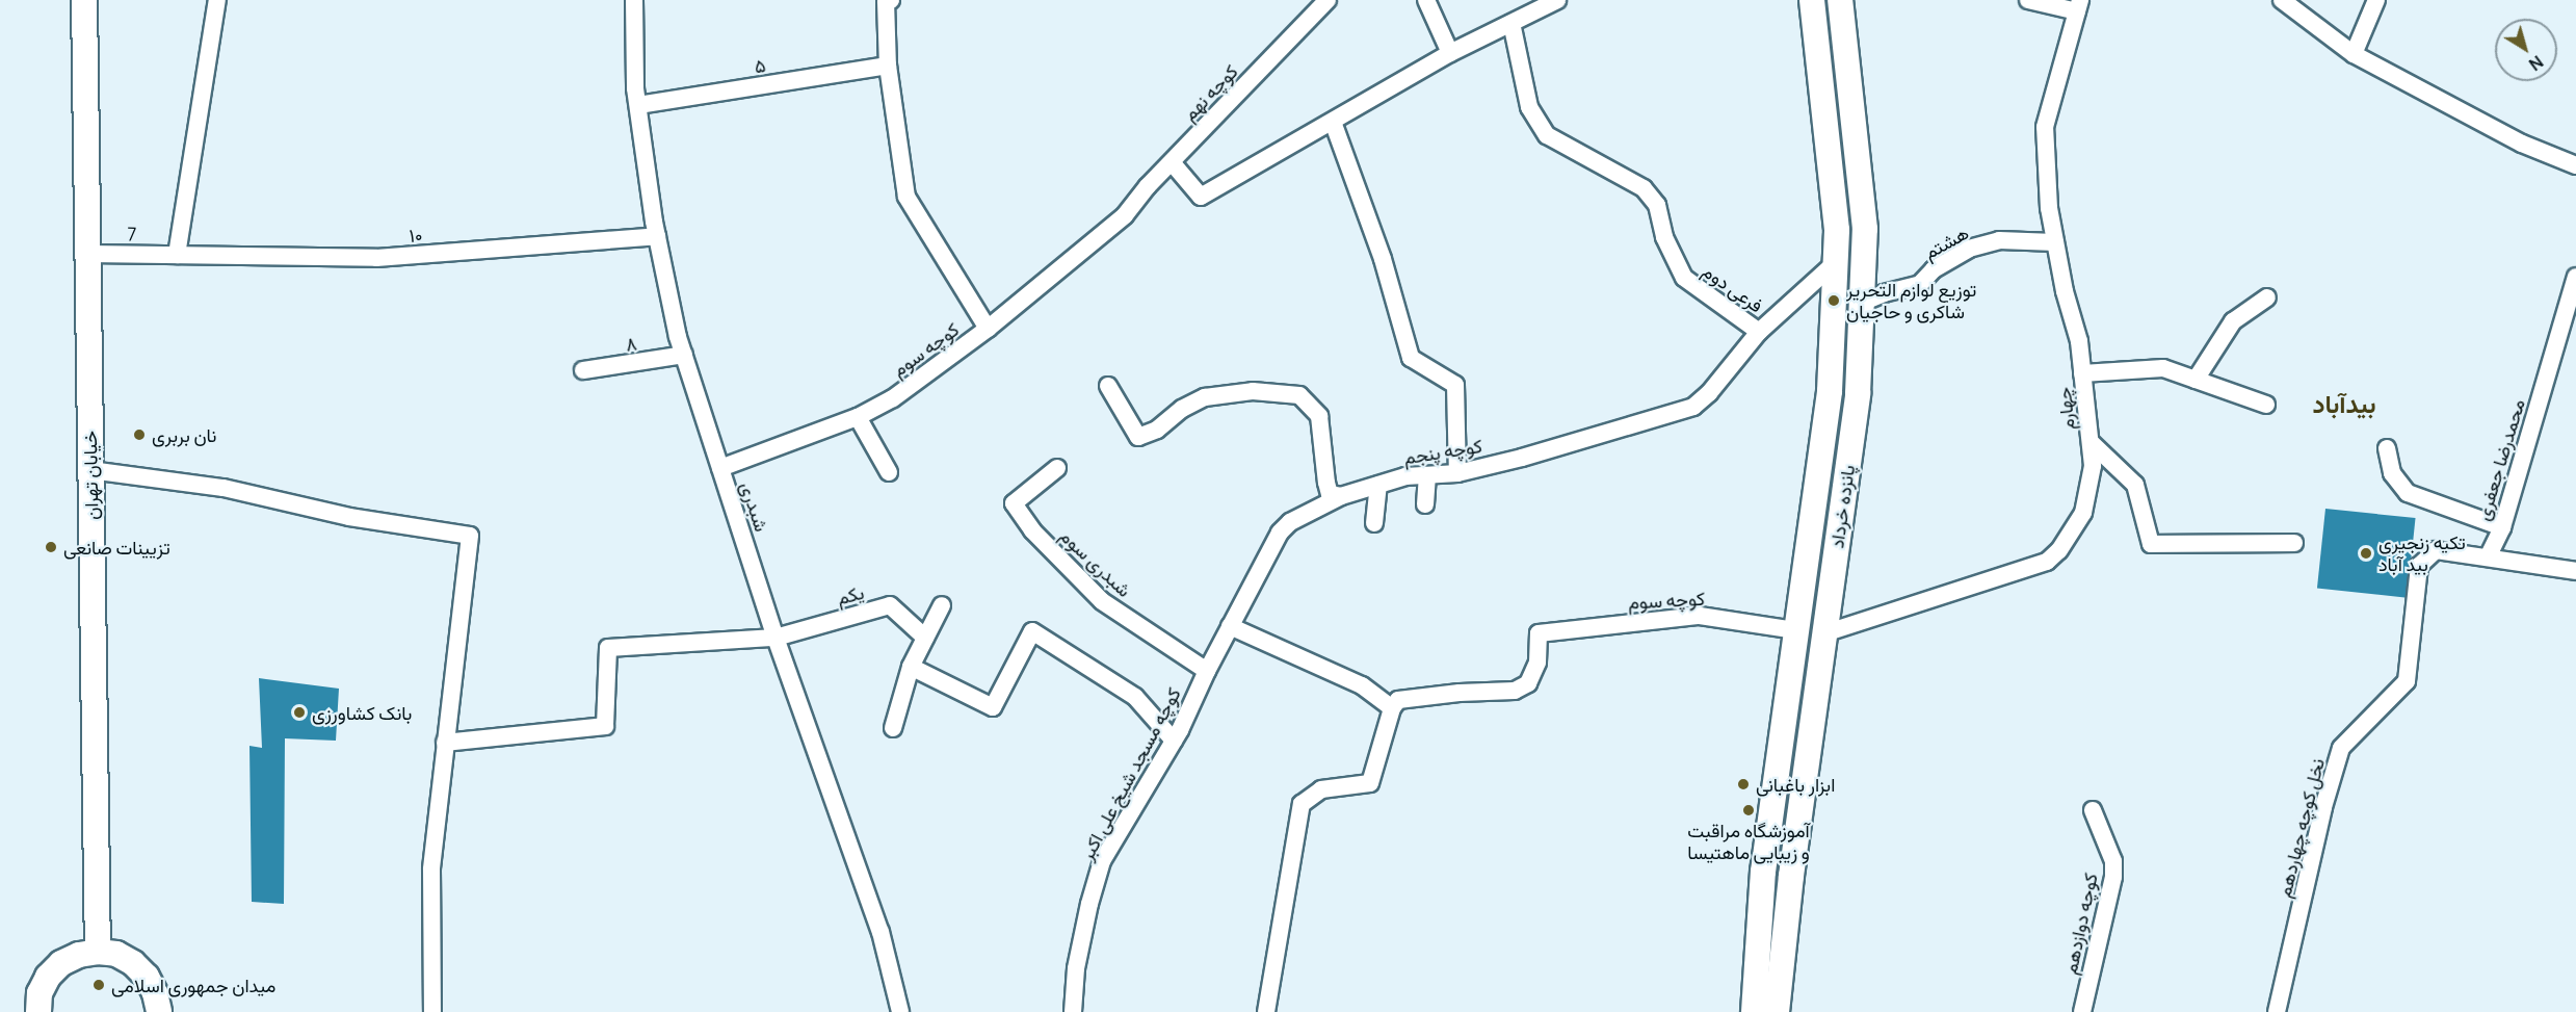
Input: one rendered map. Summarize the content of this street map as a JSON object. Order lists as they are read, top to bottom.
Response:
{
  "streets": {
    "main road": ["خیابان تهران", "پانزده خرداد"],
    "street": [
      "۵",
      "کوچه نهم",
      "7",
      "۱۰",
      "هشتم",
      "فرعی دوم",
      "۸",
      "کوچه سوم",
      "چهارم",
      "کوچه پنجم",
      "محمدرضا جعفری",
      "شبدری",
      "شبدری سوم",
      "یکم",
      "کوچه مسجد شیخ علی اکبر",
      "نخل کوچه چهاردهم",
      "کوچه دوازدهم"
    ]
  },
  "crossings": [
    ["۵", "شبدری"],
    ["کوچه نهم", "کوچه سوم"],
    ["7", "۱۰"],
    ["7", "خیابان تهران"],
    ["۱۰", "شبدری"],
    ["هشتم", "چهارم"],
    ["هشتم", "پانزده خرداد"],
    ["فرعی دوم", "کوچه پنجم"],
    ["۸", "شبدری"],
    ["کوچه سوم", "شبدری"],
    ["کوچه سوم", "پانزده خرداد"],
    ["چهارم", "پانزده خرداد"],
    ["کوچه پنجم", "پانزده خرداد"],
    ["کوچه پنجم", "کوچه مسجد شیخ علی اکبر"],
    ["محمدرضا جعفری", "نخل کوچه چهاردهم"],
    ["شبدری", "یکم"],
    ["شبدری سوم", "کوچه مسجد شیخ علی اکبر"]
  ],
  "districts": ["بیدآباد"],
  "places": [
    "توزیع لوازم التحریر شاکری و حاجیان",
    "نان بربری",
    "تزیینات صانعی",
    "تکیه زنجیری بید آباد",
    "بانک کشاورزی",
    "ابزار باغبانی",
    "آموزشگاه مراقبت و زیبایی ماهتیسا",
    "میدان جمهوری اسلامی"
  ],
  "north": "bottom right"
}
